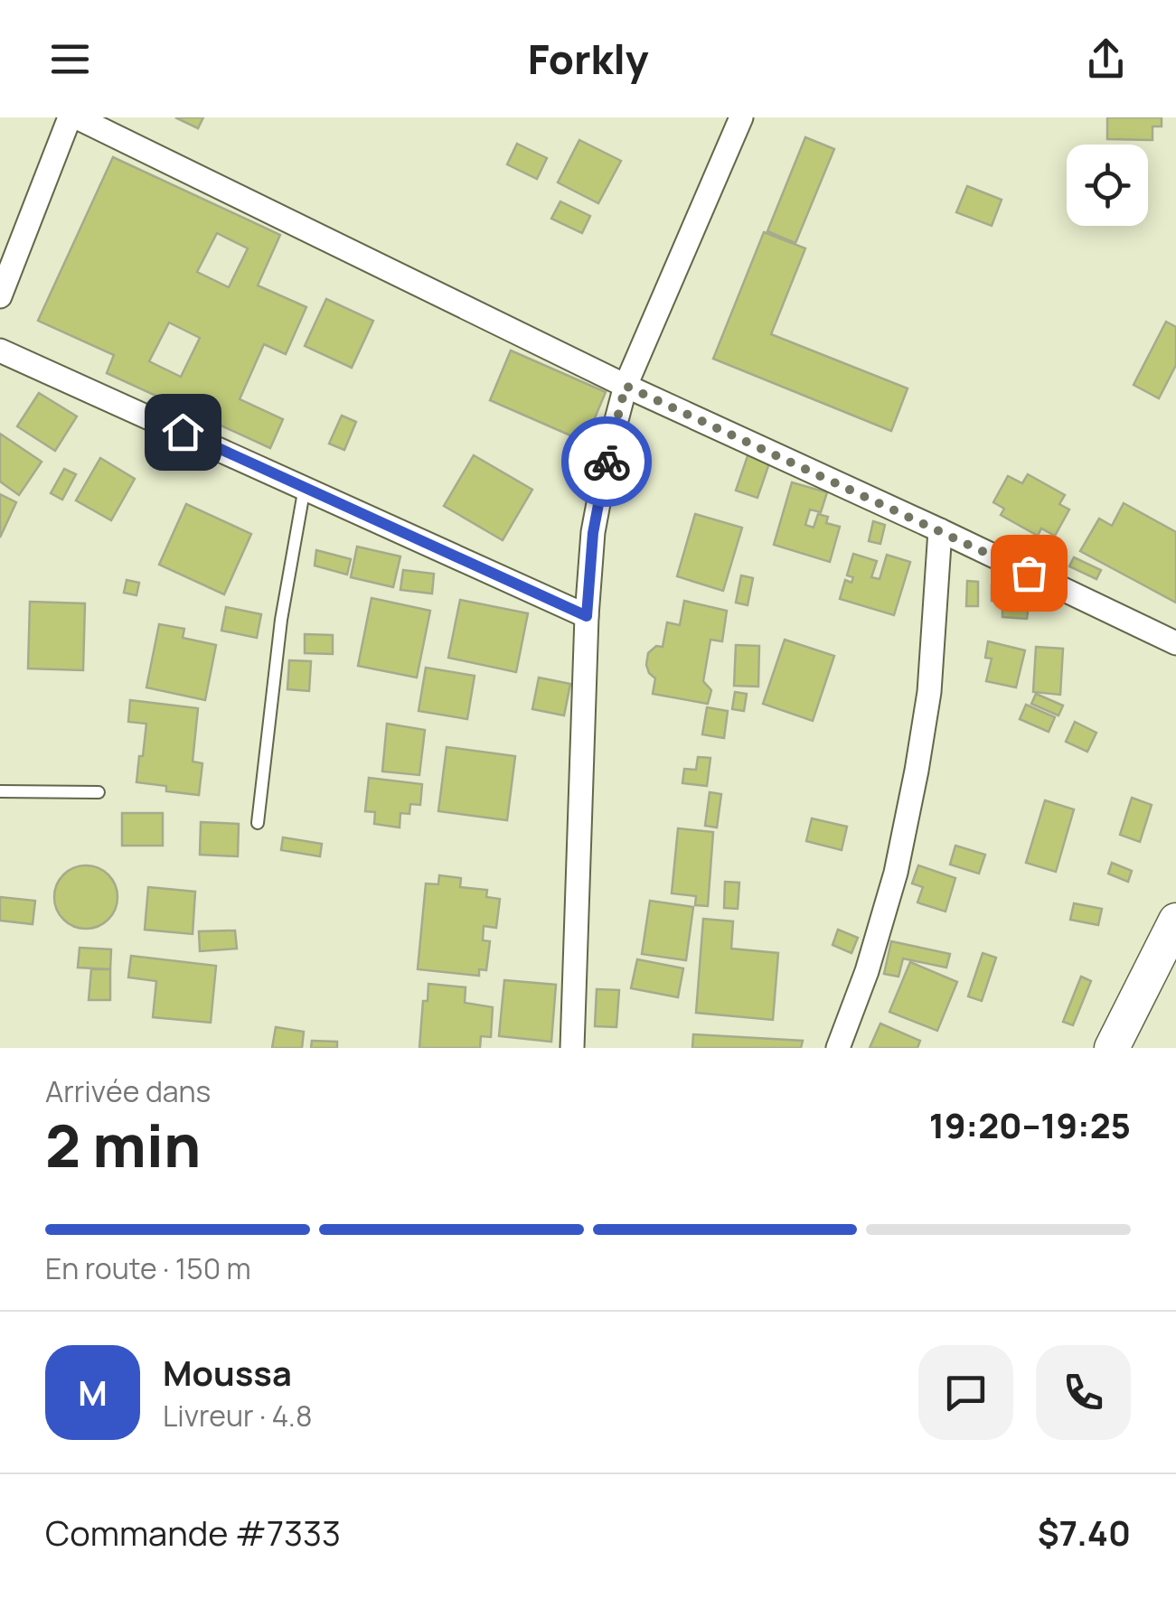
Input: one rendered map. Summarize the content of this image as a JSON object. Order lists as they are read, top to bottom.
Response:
{
  "page": {
    "header": "Forkly",
    "heading": ["2 min", "Arrivée dans", "19:20–19:25"],
    "panel": [
      "Moussa",
      "Livreur · 4.8",
      "Commande #7333",
      "$7.40"
    ],
    "bar": "En route · 150 m",
    "round": "M"
  }
}
